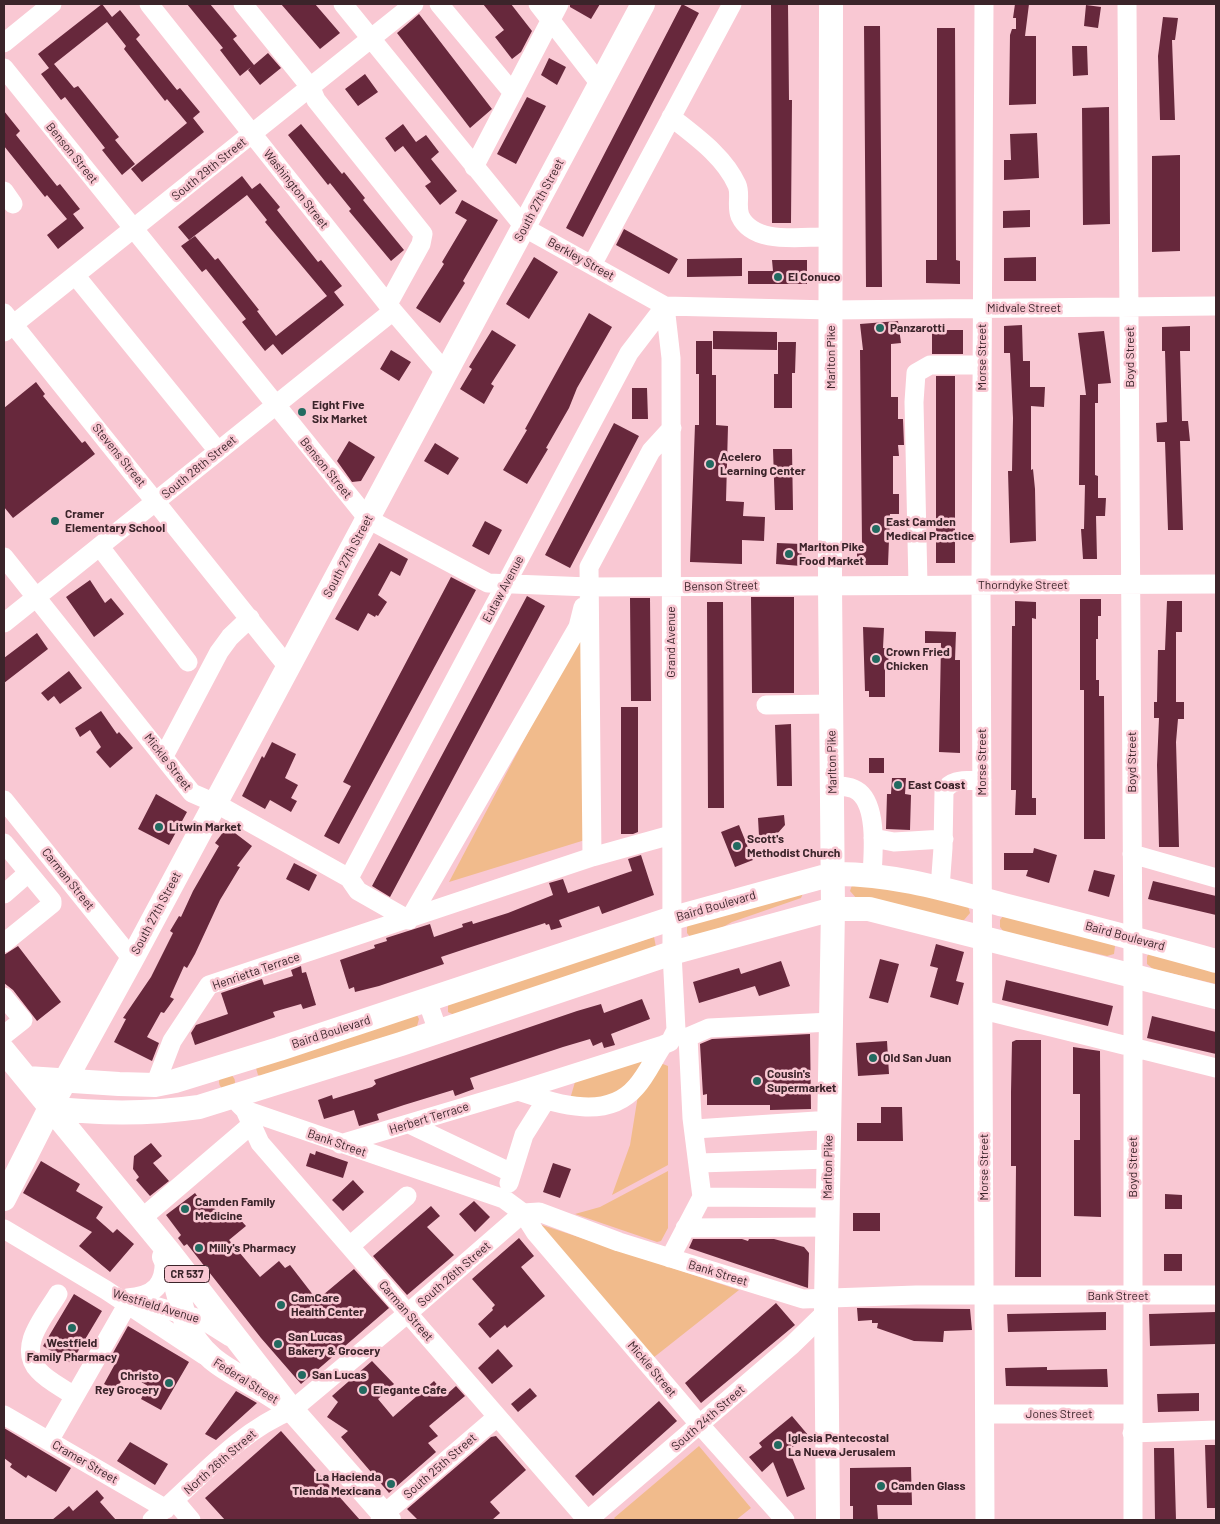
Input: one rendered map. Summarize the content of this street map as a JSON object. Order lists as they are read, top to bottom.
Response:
{
  "streets": {
    "main road": [
      "South 27th Street",
      "Marlton Pike",
      "Baird Boulevard",
      "CR 537",
      "Federal Street"
    ],
    "street": [
      "Benson Street",
      "South 29th Street",
      "Washington Street",
      "Berkley Street",
      "Midvale Street",
      "Morse Street",
      "Boyd Street",
      "Stevens Street",
      "South 28th Street",
      "Thorndyke Street",
      "Eutaw Avenue",
      "Grand Avenue",
      "Mickle Street",
      "Carman Street",
      "Henrietta Terrace",
      "Herbert Terrace",
      "Bank Street",
      "South 26th Street",
      "Westfield Avenue",
      "Jones Street",
      "South 24th Street",
      "Cramer Street",
      "North 26th Street",
      "South 25th Street"
    ]
  },
  "crossings": [
    ["Benson Street", "South 29th Street"],
    ["Benson Street", "South 27th Street"],
    ["Benson Street", "Marlton Pike"],
    ["Benson Street", "South 28th Street"],
    ["Benson Street", "Thorndyke Street"],
    ["Benson Street", "Eutaw Avenue"],
    ["Benson Street", "Grand Avenue"],
    ["South 29th Street", "Washington Street"],
    ["South 29th Street", "Berkley Street"],
    ["South 29th Street", "Stevens Street"],
    ["Washington Street", "South 27th Street"],
    ["Washington Street", "South 28th Street"],
    ["South 27th Street", "Berkley Street"],
    ["South 27th Street", "Stevens Street"],
    ["South 27th Street", "Mickle Street"],
    ["South 27th Street", "Carman Street"],
    ["South 27th Street", "Baird Boulevard"],
    ["South 27th Street", "Federal Street"],
    ["Berkley Street", "Midvale Street"],
    ["Berkley Street", "Marlton Pike"],
    ["Berkley Street", "Eutaw Avenue"],
    ["Berkley Street", "Grand Avenue"],
    ["Midvale Street", "Marlton Pike"],
    ["Midvale Street", "Morse Street"],
    ["Midvale Street", "Boyd Street"],
    ["Marlton Pike", "Thorndyke Street"],
    ["Marlton Pike", "Baird Boulevard"],
    ["Marlton Pike", "Bank Street"],
    ["Marlton Pike", "South 24th Street"],
    ["Morse Street", "Thorndyke Street"],
    ["Morse Street", "Baird Boulevard"],
    ["Morse Street", "Bank Street"],
    ["Morse Street", "Jones Street"],
    ["Boyd Street", "Thorndyke Street"],
    ["Boyd Street", "Baird Boulevard"],
    ["Boyd Street", "Bank Street"],
    ["Boyd Street", "Jones Street"],
    ["Stevens Street", "South 28th Street"],
    ["South 28th Street", "Mickle Street"],
    ["Eutaw Avenue", "Grand Avenue"],
    ["Eutaw Avenue", "Mickle Street"],
    ["Grand Avenue", "Baird Boulevard"],
    ["Grand Avenue", "Henrietta Terrace"],
    ["Mickle Street", "Henrietta Terrace"],
    ["Mickle Street", "Bank Street"],
    ["Mickle Street", "South 26th Street"],
    ["Mickle Street", "South 24th Street"],
    ["Carman Street", "Bank Street"],
    ["Carman Street", "South 26th Street"],
    ["Carman Street", "South 24th Street"],
    ["Carman Street", "South 25th Street"],
    ["Baird Boulevard", "Henrietta Terrace"],
    ["Baird Boulevard", "Federal Street"],
    ["Herbert Terrace", "Bank Street"],
    ["Bank Street", "South 26th Street"],
    ["Bank Street", "South 24th Street"],
    ["South 26th Street", "Federal Street"],
    ["South 26th Street", "North 26th Street"],
    ["Westfield Avenue", "Federal Street"],
    ["Federal Street", "North 26th Street"],
    ["Federal Street", "South 25th Street"],
    ["Cramer Street", "North 26th Street"]
  ],
  "places": [
    "El Conuco",
    "Panzarotti",
    "Eight Five Six Market",
    "Acelero Learning Center",
    "Cramer Elementary School",
    "East Camden Medical Practice",
    "Marlton Pike Food Market",
    "Crown Fried Chicken",
    "East Coast",
    "Litwin Market",
    "Scott's Methodist Church",
    "Old San Juan",
    "Cousin's Supermarket",
    "Camden Family Medicine",
    "Milly's Pharmacy",
    "CamCare Health Center",
    "Westfield Family Pharmacy",
    "San Lucas Bakery & Grocery",
    "San Lucas",
    "Christo Rey Grocery",
    "Elegante Cafe",
    "Iglesia Pentecostal La Nueva Jerusalem",
    "La Hacienda Tienda Mexicana",
    "Camden Glass"
  ]
}
